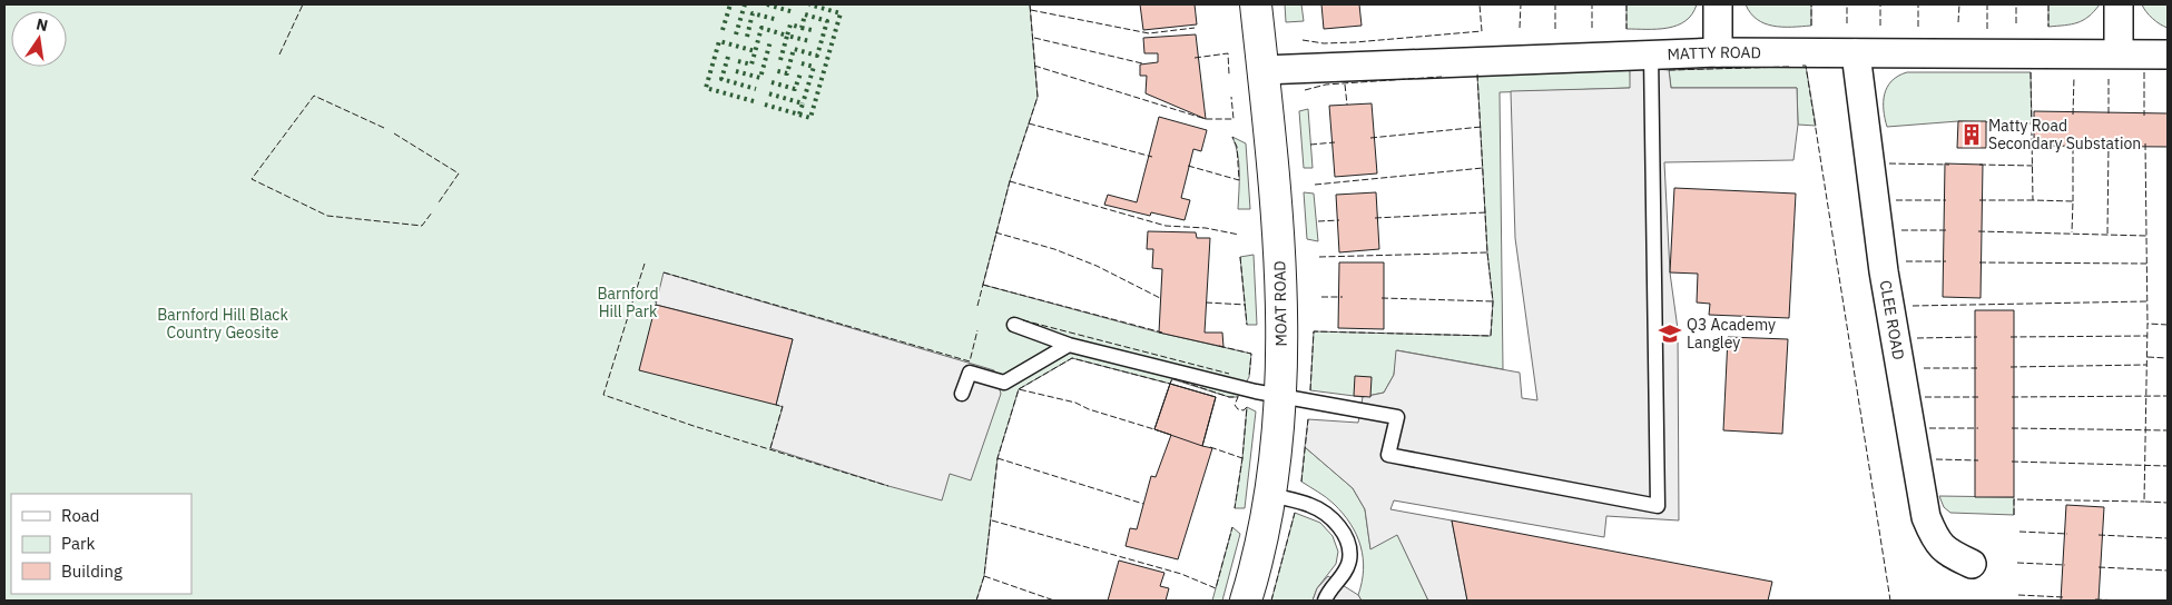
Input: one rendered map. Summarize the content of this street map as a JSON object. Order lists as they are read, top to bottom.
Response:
{
  "streets": {
    "street": ["MATTY ROAD", "MOAT ROAD", "CLEE ROAD"]
  },
  "crossings": [
    ["MATTY ROAD", "MOAT ROAD"],
    ["MATTY ROAD", "CLEE ROAD"]
  ],
  "parks": ["Barnford Hill Park", "Barnford Hill Black Country Geosite"],
  "places": {
    "building": ["Matty Road Secondary Substation"],
    "school or university": ["Q3 Academy Langley"]
  },
  "legend": ["Road", "Park", "Building"],
  "north": "top"
}
